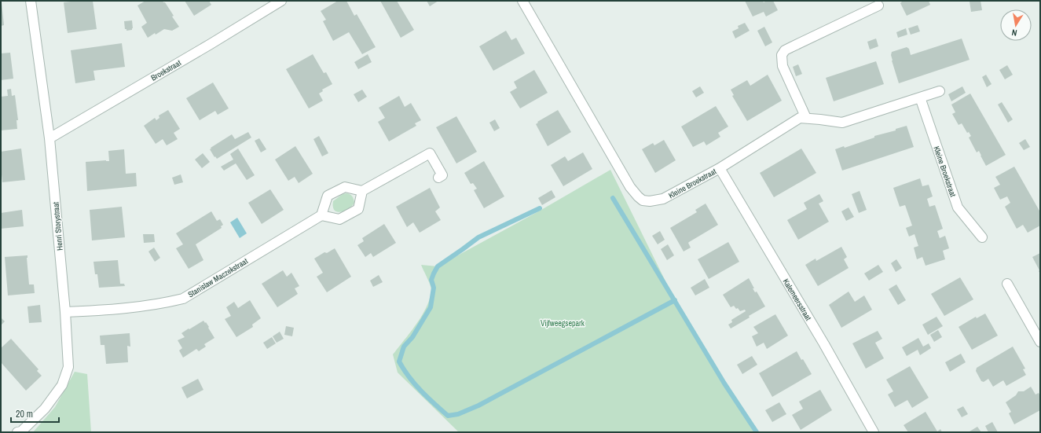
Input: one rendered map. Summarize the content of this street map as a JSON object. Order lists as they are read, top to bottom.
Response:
{
  "streets": {
    "street": [
      "Broekstraat",
      "Kleine Broekstraat",
      "Henri Storystraat",
      "Stanislaw Maczekstraat",
      "Kalemeersstraat"
    ]
  },
  "crossings": [
    ["Broekstraat", "Henri Storystraat"],
    ["Kleine Broekstraat", "Kalemeersstraat"],
    ["Henri Storystraat", "Stanislaw Maczekstraat"]
  ],
  "parks": ["Vijfweegsepark"],
  "scale_bar": "20 m",
  "north": "bottom"
}
